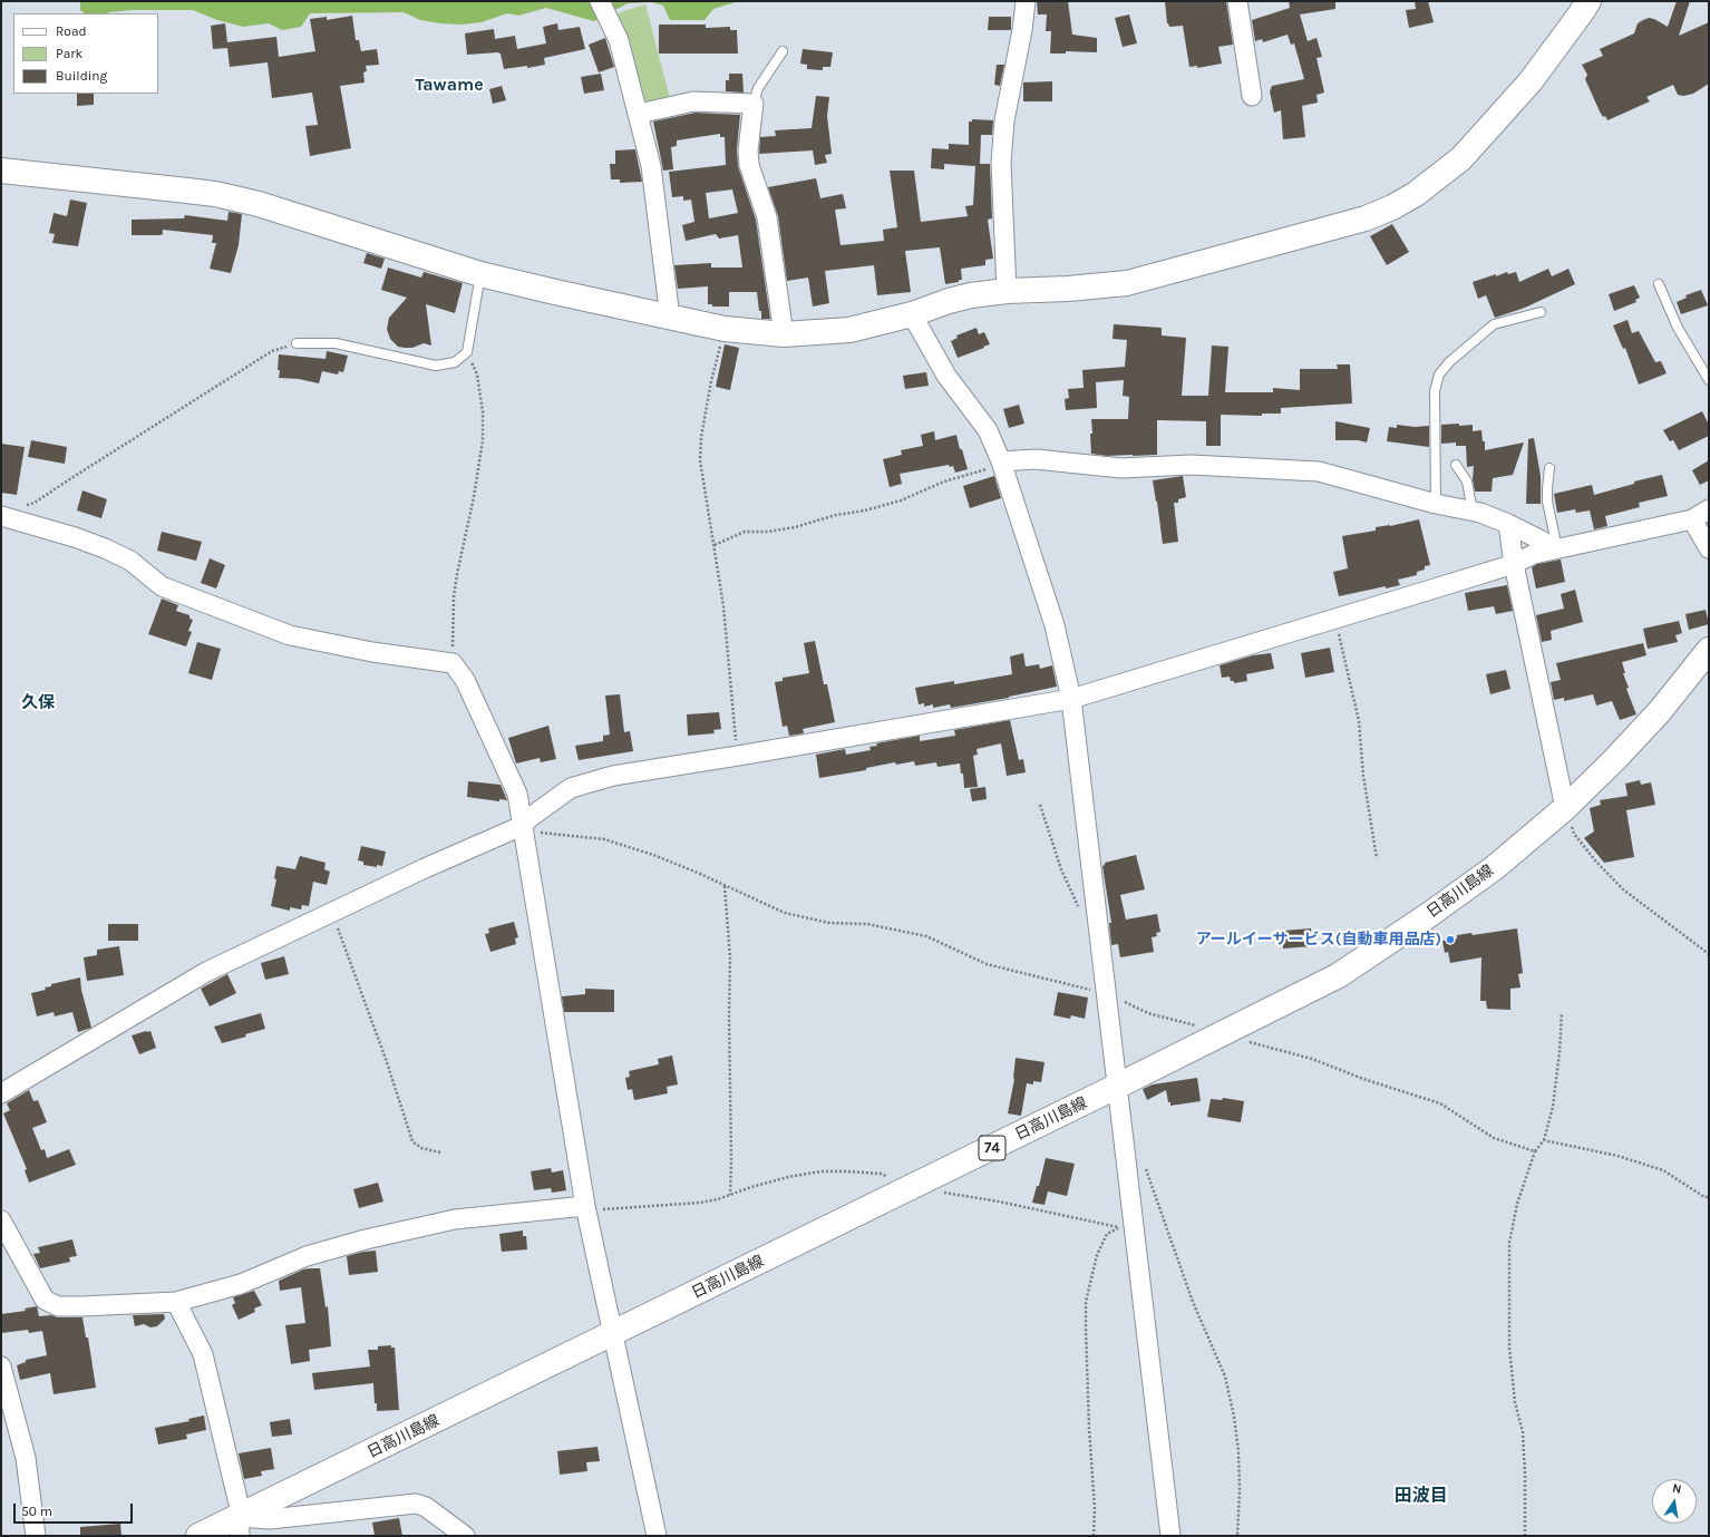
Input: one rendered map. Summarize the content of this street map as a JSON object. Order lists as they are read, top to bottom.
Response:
{
  "streets": {
    "main road": ["日高川島線", "74"]
  },
  "districts": ["Tawame", "久保", "田波目"],
  "places": ["アールイーサービス(自動車用品店)"],
  "legend": ["Road", "Park", "Building"],
  "scale_bar": "50 m",
  "north": "top"
}
